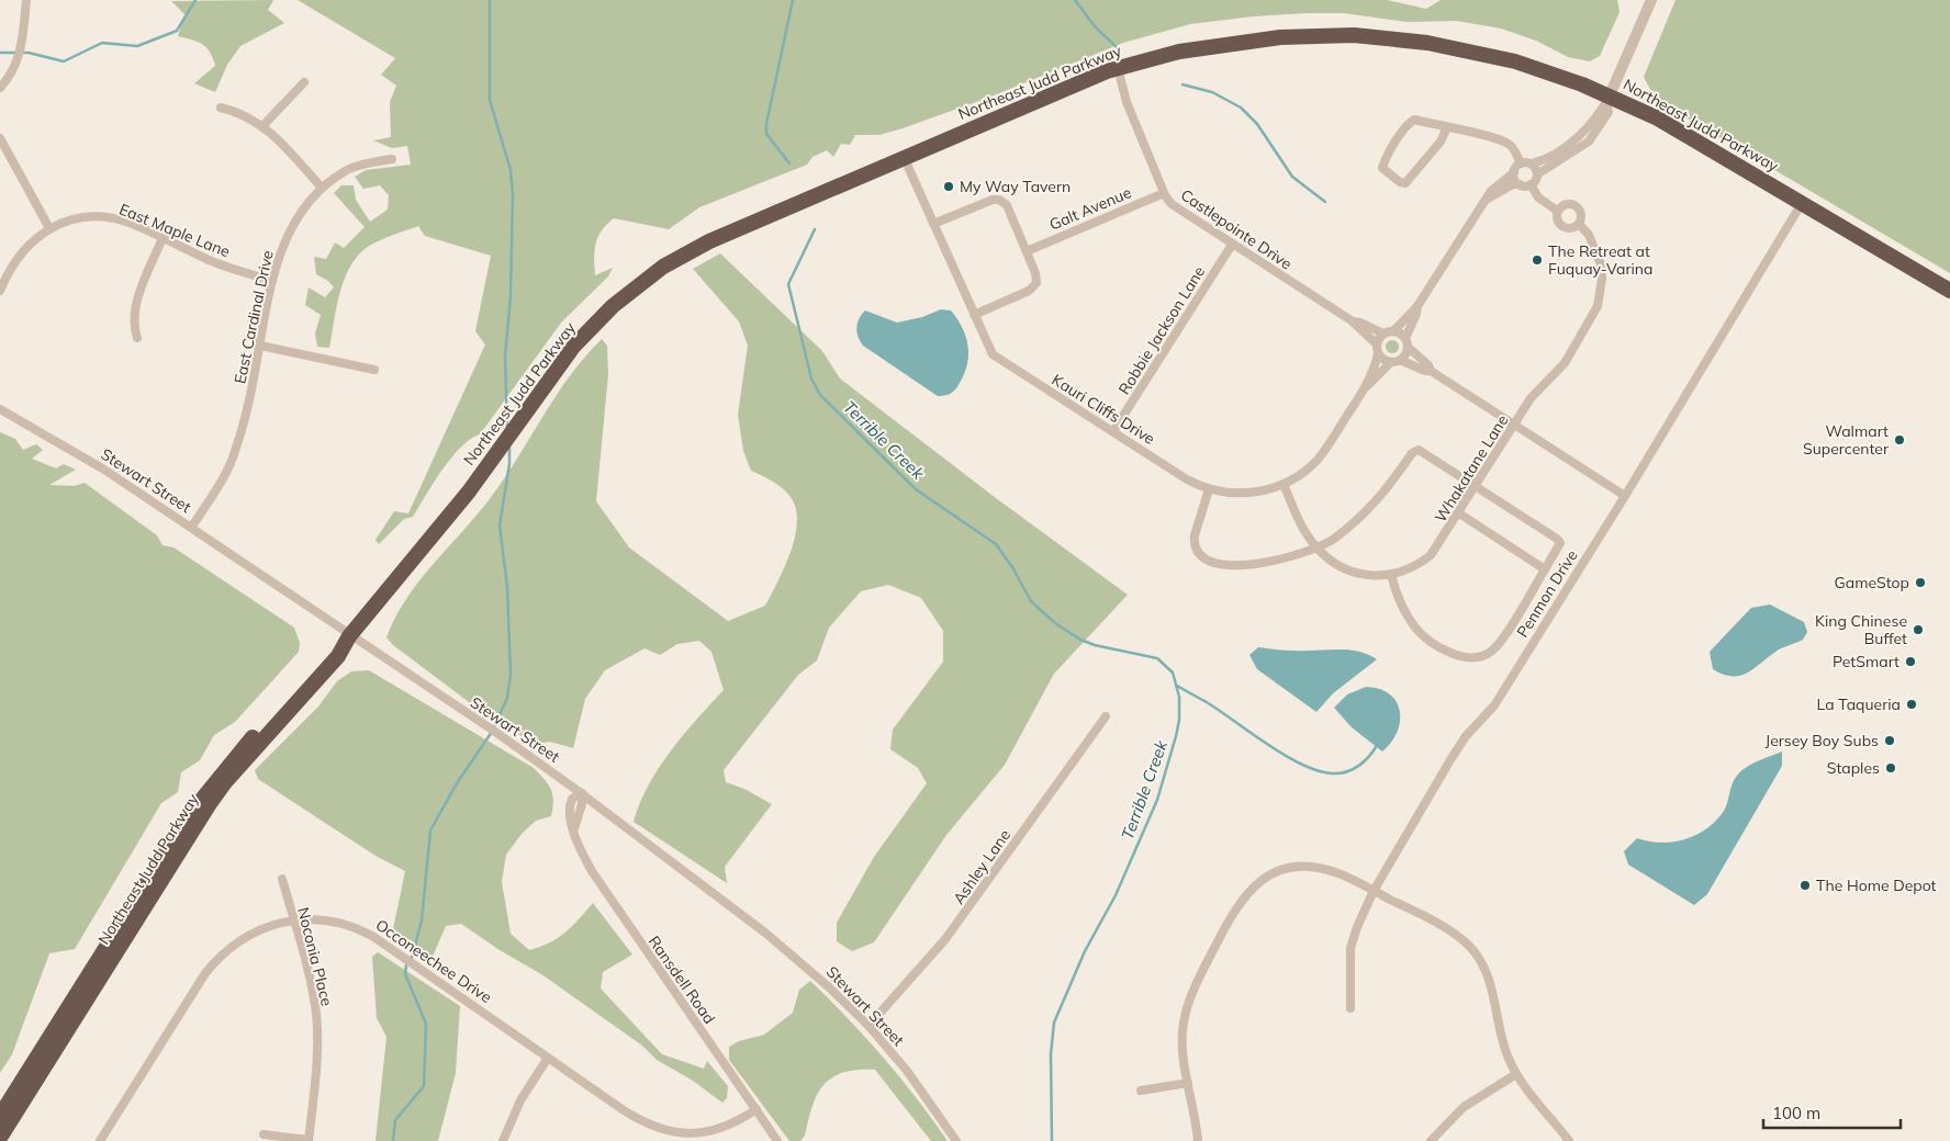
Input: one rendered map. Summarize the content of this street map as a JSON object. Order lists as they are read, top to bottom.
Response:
{
  "streets": {
    "highway": ["Northeast Judd Parkway"],
    "street": [
      "Galt Avenue",
      "Castlepointe Drive",
      "East Maple Lane",
      "East Cardinal Drive",
      "Robbie Jackson Lane",
      "Kauri Cliffs Drive",
      "Whakatane Lane",
      "Stewart Street",
      "Penmon Drive",
      "Ashley Lane",
      "Noconia Place",
      "Occoneechee Drive",
      "Ransdell Road"
    ]
  },
  "crossings": [
    ["Northeast Judd Parkway", "Castlepointe Drive"],
    ["Northeast Judd Parkway", "Kauri Cliffs Drive"],
    ["Northeast Judd Parkway", "Stewart Street"],
    ["Northeast Judd Parkway", "Penmon Drive"],
    ["Galt Avenue", "Castlepointe Drive"],
    ["Castlepointe Drive", "Robbie Jackson Lane"],
    ["Castlepointe Drive", "Kauri Cliffs Drive"],
    ["East Maple Lane", "East Cardinal Drive"],
    ["East Cardinal Drive", "Stewart Street"],
    ["Robbie Jackson Lane", "Kauri Cliffs Drive"],
    ["Kauri Cliffs Drive", "Whakatane Lane"],
    ["Stewart Street", "Ashley Lane"],
    ["Stewart Street", "Ransdell Road"],
    ["Noconia Place", "Occoneechee Drive"],
    ["Occoneechee Drive", "Ransdell Road"]
  ],
  "water": ["Terrible Creek"],
  "places": [
    "My Way Tavern",
    "The Retreat at Fuquay-Varina",
    "Walmart Supercenter",
    "GameStop",
    "King Chinese Buffet",
    "PetSmart",
    "La Taqueria",
    "Jersey Boy Subs",
    "Staples",
    "The Home Depot"
  ],
  "scale_bar": "100 m"
}
